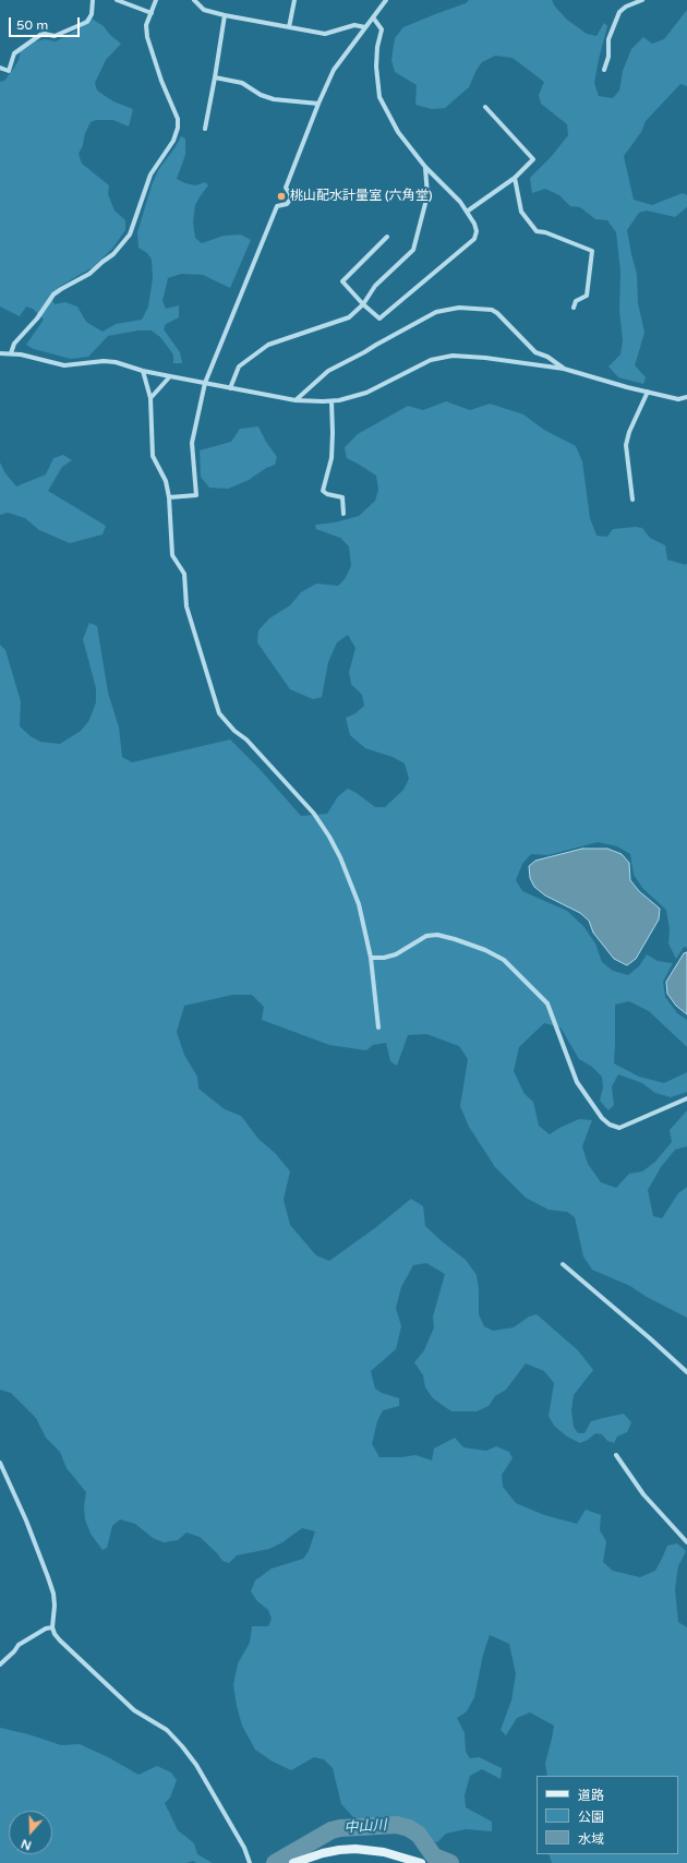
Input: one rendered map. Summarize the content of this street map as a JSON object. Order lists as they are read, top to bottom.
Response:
{
  "water": ["中山川"],
  "places": ["桃山配水計量室 (六角堂)"],
  "legend": ["道路", "公園", "水域"],
  "scale_bar": "50 m",
  "north": "bottom"
}
